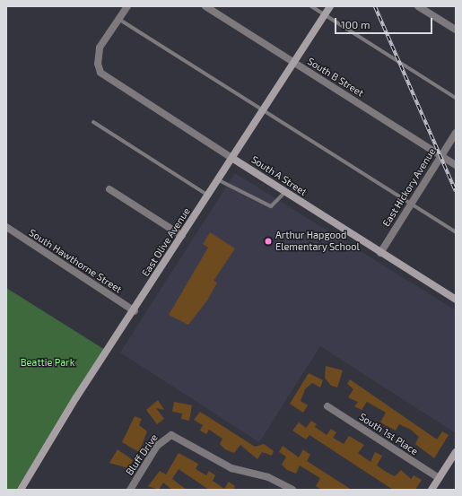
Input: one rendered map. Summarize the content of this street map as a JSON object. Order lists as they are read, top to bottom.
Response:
{
  "streets": {
    "street": [
      "South B Street",
      "South A Street",
      "East Hickory Avenue",
      "East Olive Avenue",
      "South Hawthorne Street",
      "South 1st Place",
      "Bluff Drive"
    ]
  },
  "crossings": [
    ["South B Street", "East Hickory Avenue"],
    ["South B Street", "East Olive Avenue"],
    ["South A Street", "East Hickory Avenue"],
    ["South A Street", "East Olive Avenue"],
    ["East Olive Avenue", "South Hawthorne Street"]
  ],
  "parks": ["Beattie Park"],
  "places": ["Arthur Hapgood Elementary School"],
  "scale_bar": "100 m"
}
